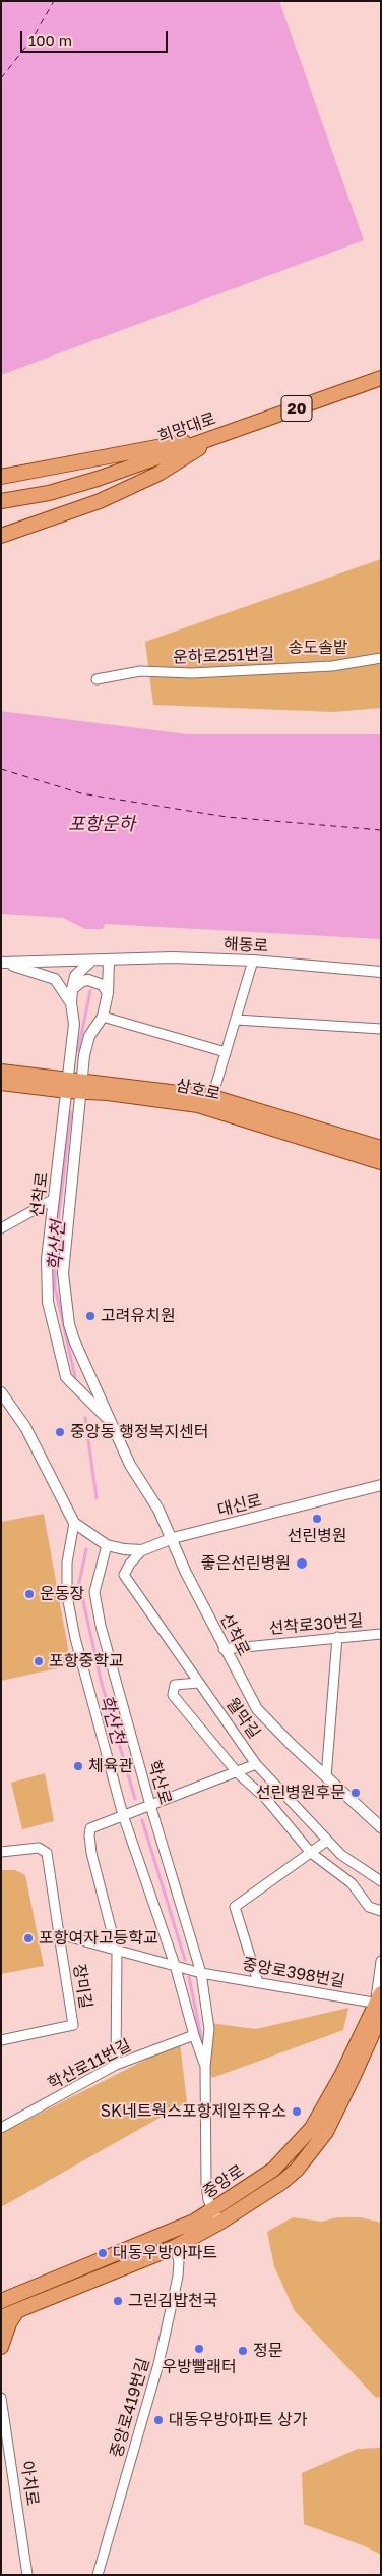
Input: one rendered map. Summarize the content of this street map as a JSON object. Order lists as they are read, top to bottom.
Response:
{
  "streets": {
    "main road": [
      "20",
      "희망대로",
      "삼호로",
      "중앙로"
    ],
    "street": [
      "운하로251번길",
      "해동로",
      "선착로",
      "대신로",
      "선착로30번길",
      "월막길",
      "학산로",
      "중앙로398번길",
      "장미길",
      "학산로11번길",
      "중앙로419번길",
      "아치로"
    ]
  },
  "crossings": [
    ["해동로", "선착로"],
    ["삼호로", "선착로"],
    ["선착로", "대신로"],
    ["선착로", "선착로30번길"],
    ["대신로", "월막길"],
    ["대신로", "학산로"],
    ["학산로", "중앙로398번길"],
    ["학산로", "장미길"],
    ["학산로", "학산로11번길"],
    ["학산로", "중앙로"],
    ["중앙로398번길", "장미길"],
    ["중앙로398번길", "중앙로"],
    ["중앙로", "중앙로419번길"]
  ],
  "water": ["포항운하", "학산천"],
  "parks": ["송도솔밭"],
  "places": [
    "고려유치원",
    "중앙동 행정복지센터",
    "선린병원",
    "좋은선린병원",
    "운동장",
    "포항중학교",
    "체육관",
    "선린병원후문",
    "포항여자고등학교",
    "SK네트웍스포항제일주유소",
    "대동우방아파트",
    "그린김밥천국",
    "우방빨래터",
    "정문",
    "대동우방아파트 상가"
  ],
  "scale_bar": "100 m"
}
